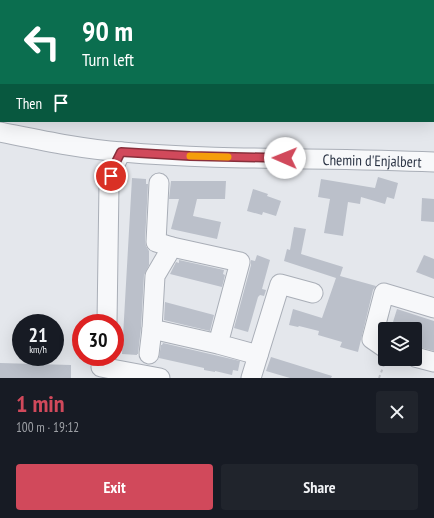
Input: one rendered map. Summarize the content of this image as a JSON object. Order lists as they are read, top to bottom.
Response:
{
  "streets": {
    "street": ["Chemin d'Enjalbert"]
  },
  "page": {
    "turn": ["90 m", "Turn left"],
    "then": "Then",
    "speed": "21 km/h",
    "limit": "30",
    "heading": ["1 min", "100 m · 19:12"],
    "buttons": ["Exit", "Share"]
  }
}
